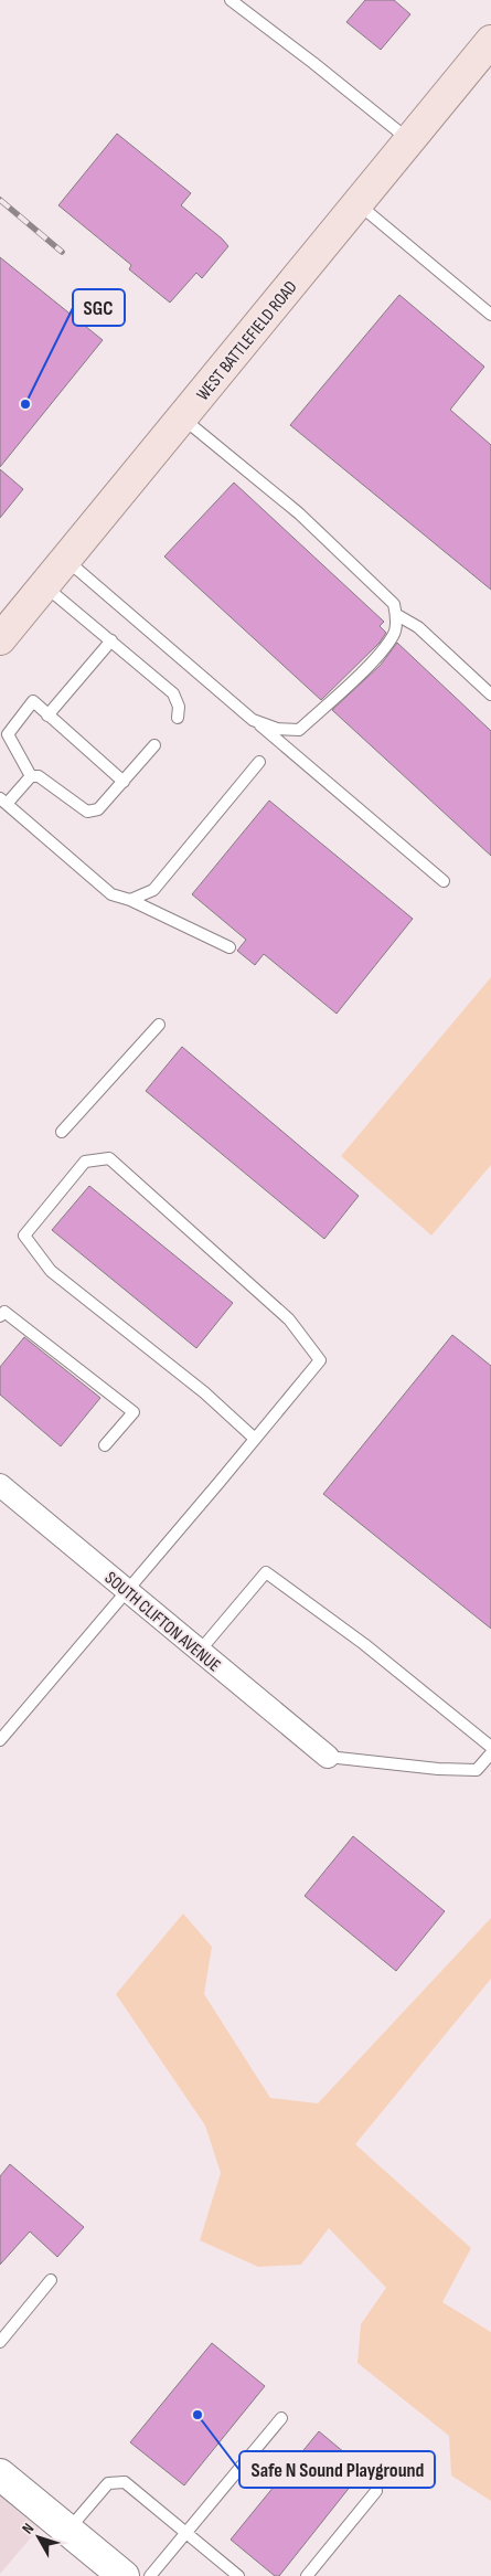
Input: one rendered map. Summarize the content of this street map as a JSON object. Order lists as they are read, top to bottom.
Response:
{
  "streets": {
    "main road": ["WEST BATTLEFIELD ROAD"],
    "street": ["SOUTH CLIFTON AVENUE"]
  },
  "places": ["SGC", "Safe N Sound Playground"],
  "north": "top left"
}
